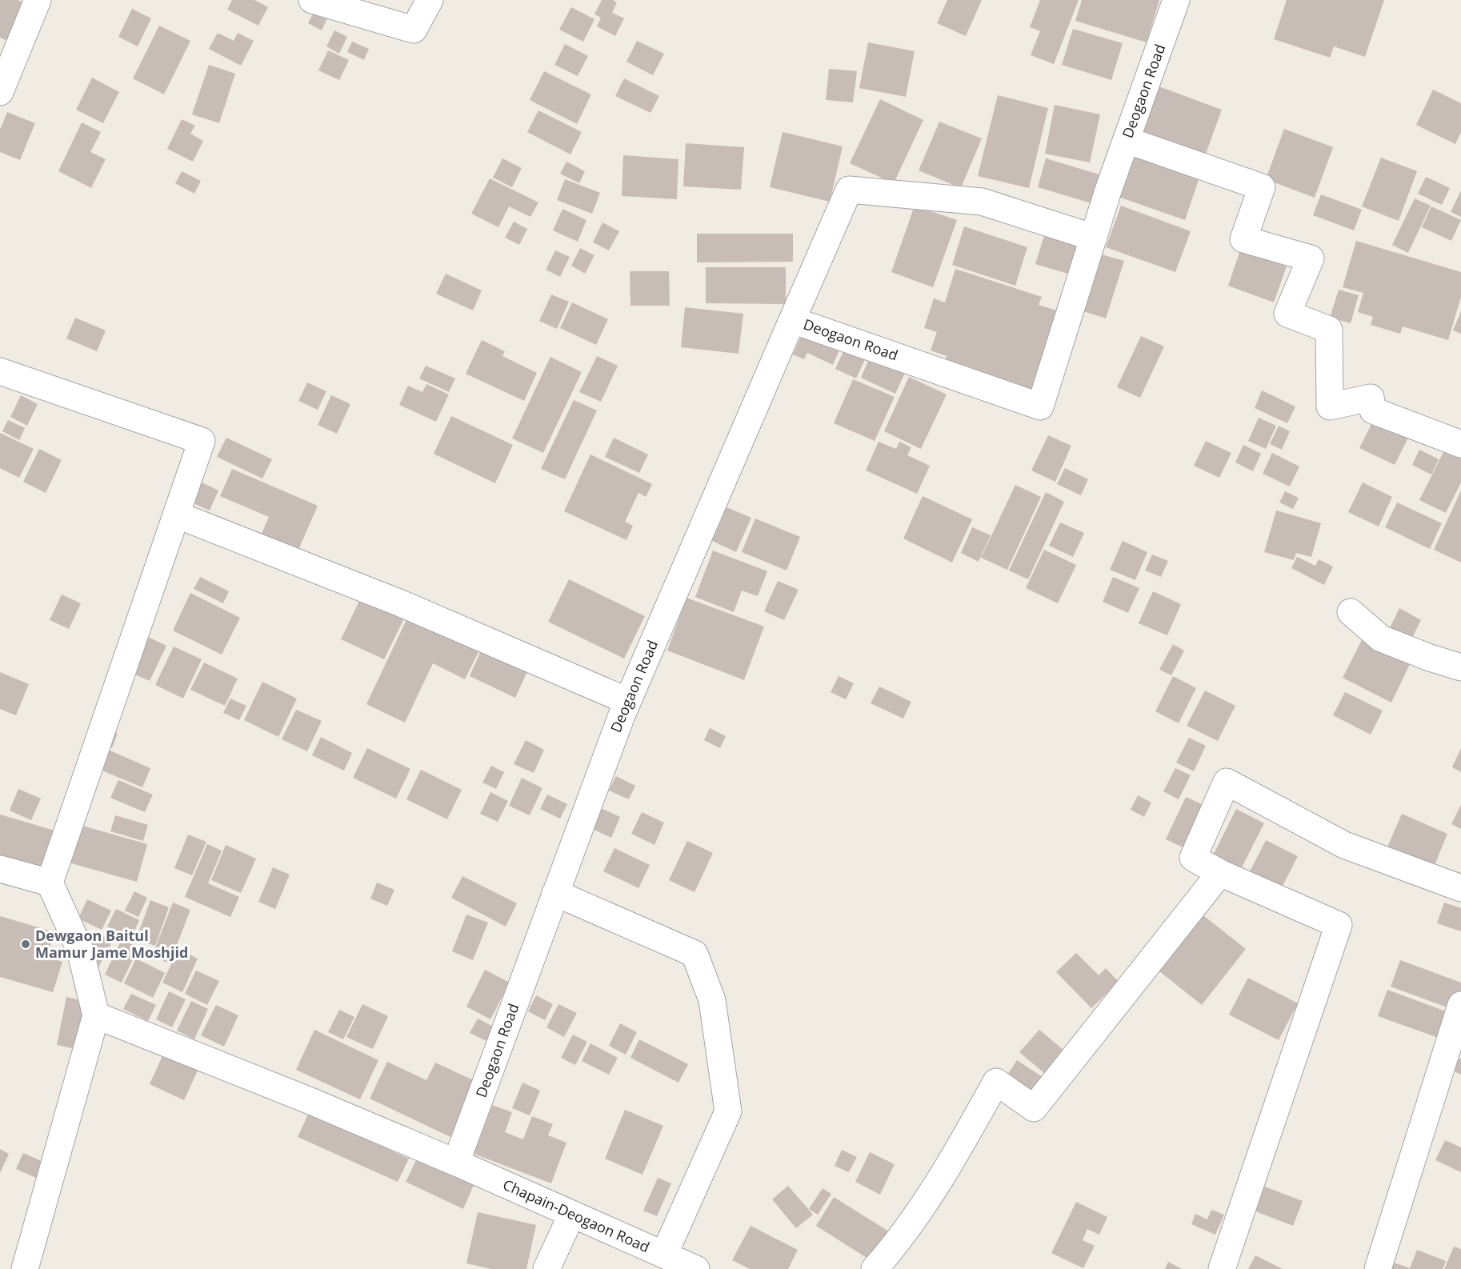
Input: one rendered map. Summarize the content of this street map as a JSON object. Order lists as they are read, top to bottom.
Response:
{
  "streets": {
    "street": ["Deogaon Road", "Chapain-Deogaon Road"]
  },
  "crossings": [
    ["Deogaon Road", "Chapain-Deogaon Road"]
  ],
  "places": ["Dewgaon Baitul Mamur Jame Moshjid"]
}
